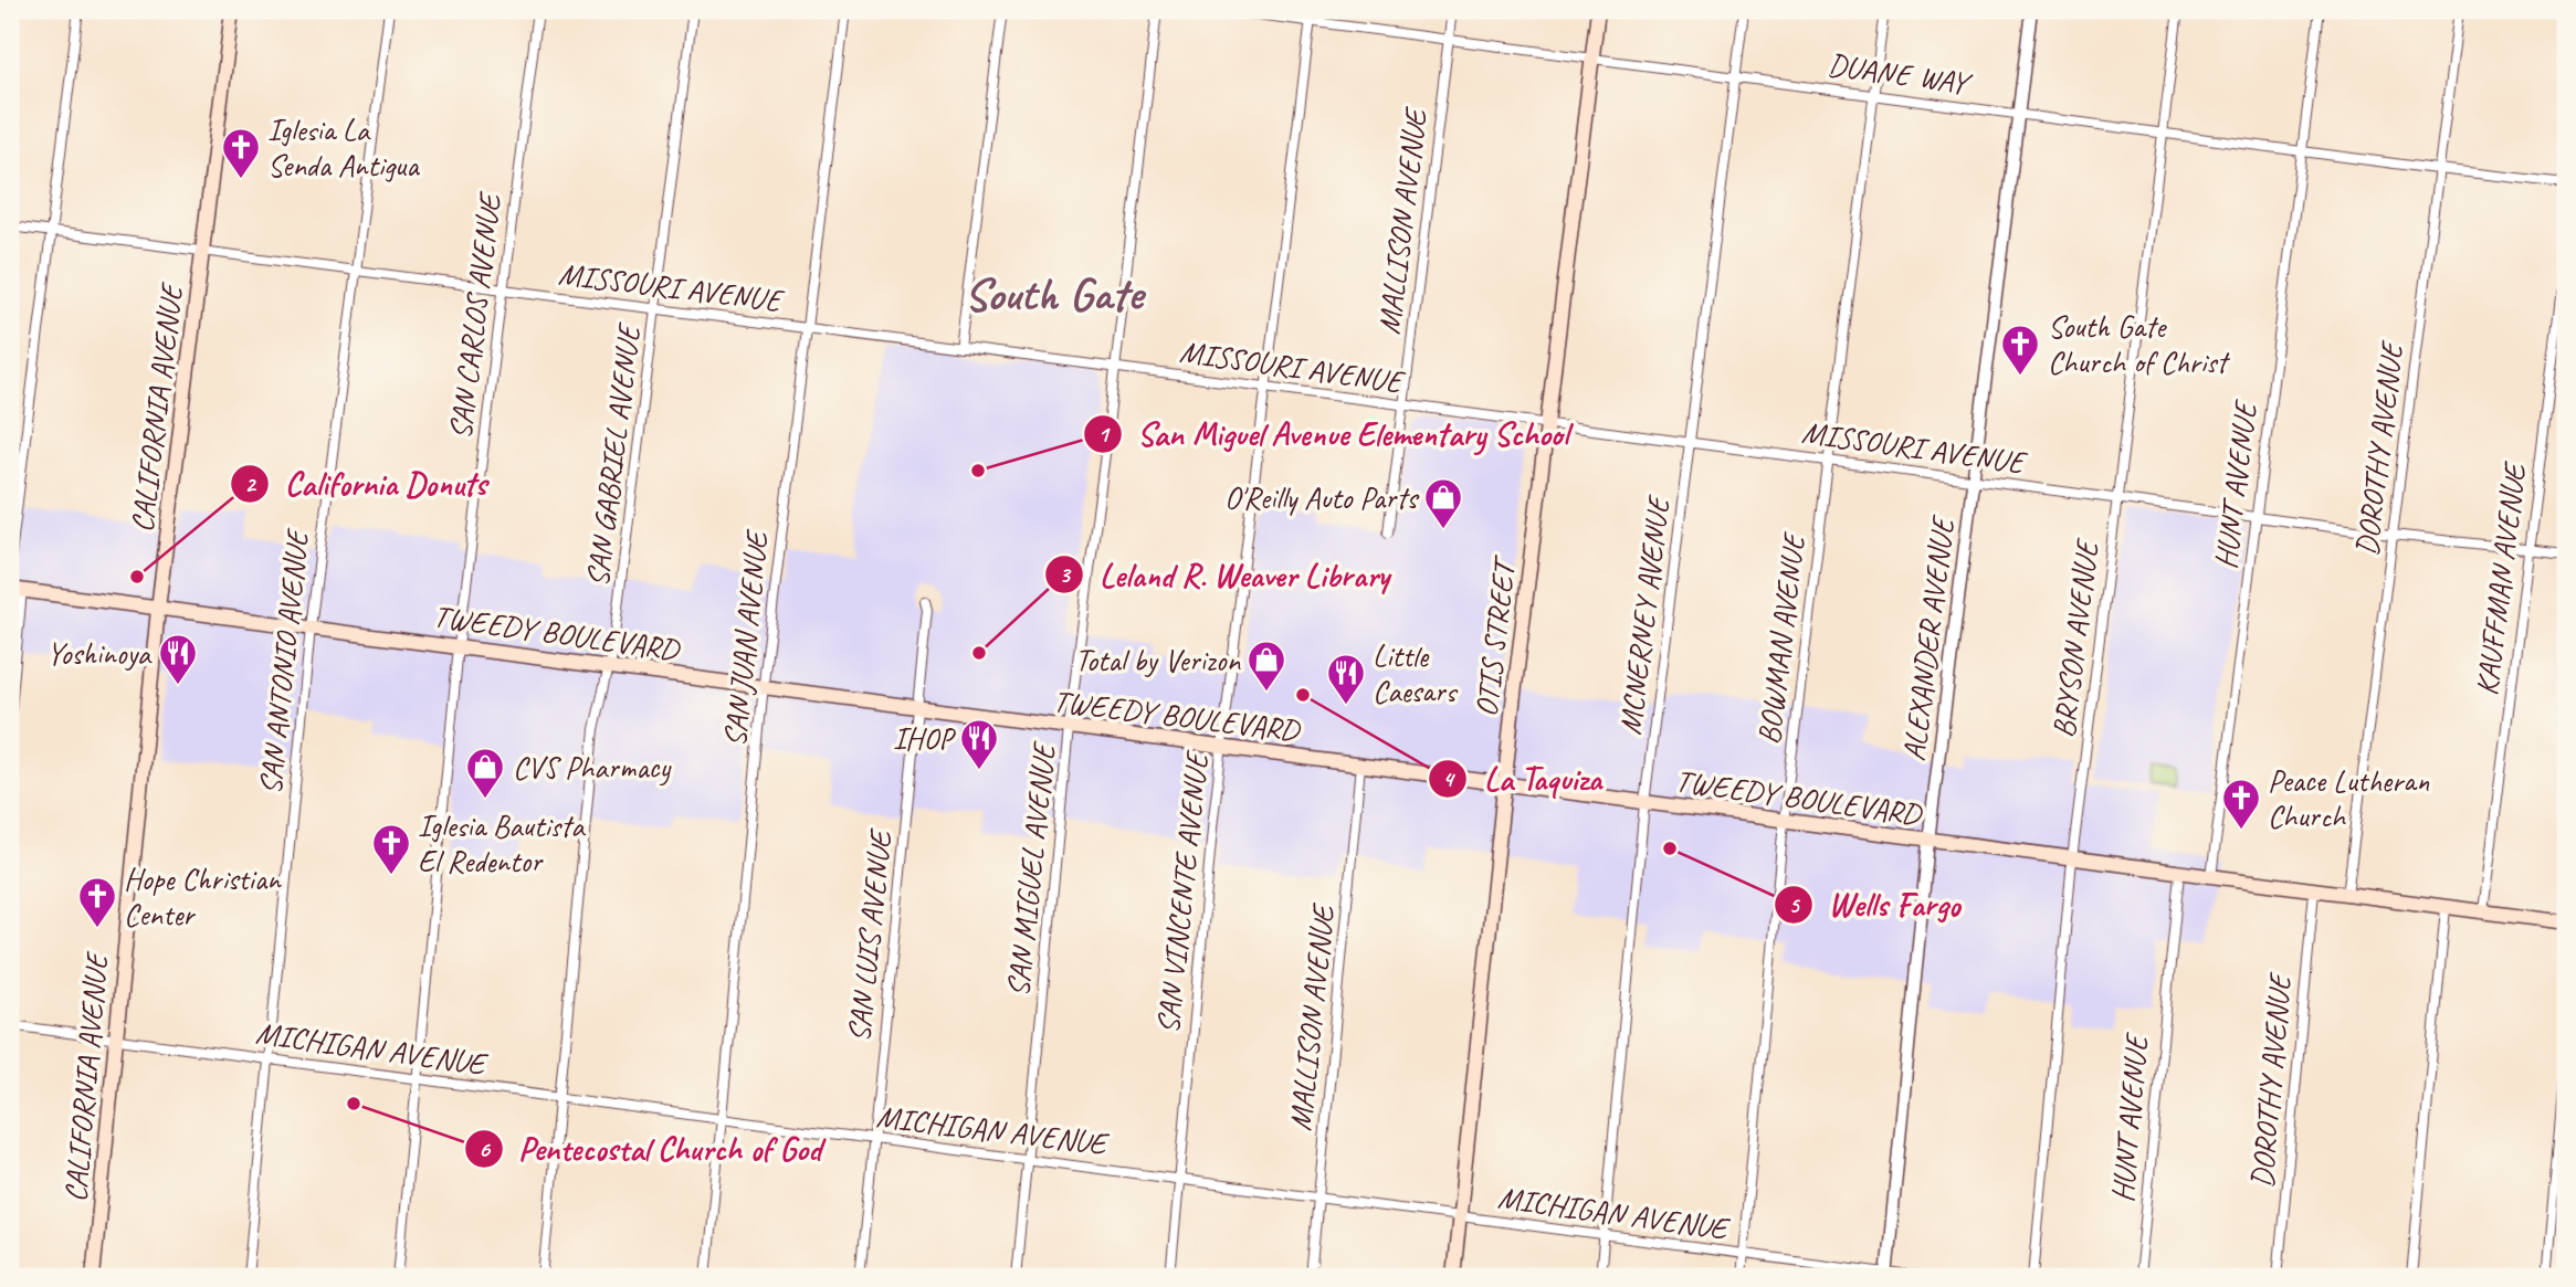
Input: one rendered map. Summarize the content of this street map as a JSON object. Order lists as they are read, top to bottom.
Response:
{
  "streets": {
    "main road": ["CALIFORNIA AVENUE", "TWEEDY BOULEVARD", "OTIS STREET"],
    "street": [
      "DUANE WAY",
      "MALLISON AVENUE",
      "MISSOURI AVENUE",
      "SAN CARLOS AVENUE",
      "DOROTHY AVENUE",
      "SAN GABRIEL AVENUE",
      "HUNT AVENUE",
      "KAUFFMAN AVENUE",
      "MCNERNEY AVENUE",
      "SAN JUAN AVENUE",
      "BOWMAN AVENUE",
      "ALEXANDER AVENUE",
      "BRYSON AVENUE",
      "SAN ANTONIO AVENUE",
      "SAN MIGUEL AVENUE",
      "SAN VINCENTE AVENUE",
      "SAN LUIS AVENUE",
      "MICHIGAN AVENUE"
    ]
  },
  "crossings": [
    ["DUANE WAY", "MALLISON AVENUE"],
    ["DUANE WAY", "DOROTHY AVENUE"],
    ["DUANE WAY", "HUNT AVENUE"],
    ["DUANE WAY", "MCNERNEY AVENUE"],
    ["DUANE WAY", "OTIS STREET"],
    ["DUANE WAY", "BOWMAN AVENUE"],
    ["DUANE WAY", "ALEXANDER AVENUE"],
    ["DUANE WAY", "BRYSON AVENUE"],
    ["DUANE WAY", "SAN VINCENTE AVENUE"],
    ["MALLISON AVENUE", "MISSOURI AVENUE"],
    ["MALLISON AVENUE", "TWEEDY BOULEVARD"],
    ["MALLISON AVENUE", "MICHIGAN AVENUE"],
    ["MISSOURI AVENUE", "SAN CARLOS AVENUE"],
    ["MISSOURI AVENUE", "CALIFORNIA AVENUE"],
    ["MISSOURI AVENUE", "DOROTHY AVENUE"],
    ["MISSOURI AVENUE", "SAN GABRIEL AVENUE"],
    ["MISSOURI AVENUE", "HUNT AVENUE"],
    ["MISSOURI AVENUE", "KAUFFMAN AVENUE"],
    ["MISSOURI AVENUE", "MCNERNEY AVENUE"],
    ["MISSOURI AVENUE", "SAN JUAN AVENUE"],
    ["MISSOURI AVENUE", "OTIS STREET"],
    ["MISSOURI AVENUE", "BOWMAN AVENUE"],
    ["MISSOURI AVENUE", "ALEXANDER AVENUE"],
    ["MISSOURI AVENUE", "BRYSON AVENUE"],
    ["MISSOURI AVENUE", "SAN ANTONIO AVENUE"],
    ["MISSOURI AVENUE", "SAN MIGUEL AVENUE"],
    ["MISSOURI AVENUE", "SAN VINCENTE AVENUE"],
    ["SAN CARLOS AVENUE", "TWEEDY BOULEVARD"],
    ["SAN CARLOS AVENUE", "MICHIGAN AVENUE"],
    ["CALIFORNIA AVENUE", "TWEEDY BOULEVARD"],
    ["CALIFORNIA AVENUE", "MICHIGAN AVENUE"],
    ["DOROTHY AVENUE", "TWEEDY BOULEVARD"],
    ["SAN GABRIEL AVENUE", "TWEEDY BOULEVARD"],
    ["SAN GABRIEL AVENUE", "MICHIGAN AVENUE"],
    ["HUNT AVENUE", "TWEEDY BOULEVARD"],
    ["KAUFFMAN AVENUE", "TWEEDY BOULEVARD"],
    ["MCNERNEY AVENUE", "TWEEDY BOULEVARD"],
    ["MCNERNEY AVENUE", "MICHIGAN AVENUE"],
    ["TWEEDY BOULEVARD", "SAN JUAN AVENUE"],
    ["TWEEDY BOULEVARD", "OTIS STREET"],
    ["TWEEDY BOULEVARD", "BOWMAN AVENUE"],
    ["TWEEDY BOULEVARD", "ALEXANDER AVENUE"],
    ["TWEEDY BOULEVARD", "BRYSON AVENUE"],
    ["TWEEDY BOULEVARD", "SAN ANTONIO AVENUE"],
    ["TWEEDY BOULEVARD", "SAN MIGUEL AVENUE"],
    ["TWEEDY BOULEVARD", "SAN VINCENTE AVENUE"],
    ["TWEEDY BOULEVARD", "SAN LUIS AVENUE"],
    ["SAN JUAN AVENUE", "MICHIGAN AVENUE"],
    ["OTIS STREET", "MICHIGAN AVENUE"],
    ["BOWMAN AVENUE", "MICHIGAN AVENUE"],
    ["ALEXANDER AVENUE", "MICHIGAN AVENUE"],
    ["SAN ANTONIO AVENUE", "MICHIGAN AVENUE"],
    ["SAN MIGUEL AVENUE", "MICHIGAN AVENUE"],
    ["SAN VINCENTE AVENUE", "MICHIGAN AVENUE"],
    ["SAN LUIS AVENUE", "MICHIGAN AVENUE"]
  ],
  "districts": ["South Gate"],
  "places": {
    "church": [
      "Iglesia La Senda Antigua",
      "South Gate Church of Christ",
      "Peace Lutheran Church",
      "Iglesia Bautista El Redentor",
      "Hope Christian Center"
    ],
    "other": [
      "San Miguel Avenue Elementary School",
      "California Donuts",
      "Leland R. Weaver Library",
      "La Taquiza",
      "Wells Fargo",
      "Pentecostal Church of God"
    ],
    "shop": ["O'Reilly Auto Parts", "Total by Verizon", "CVS Pharmacy"],
    "restaurant": ["Yoshinoya", "Little Caesars", "IHOP"]
  }
}
